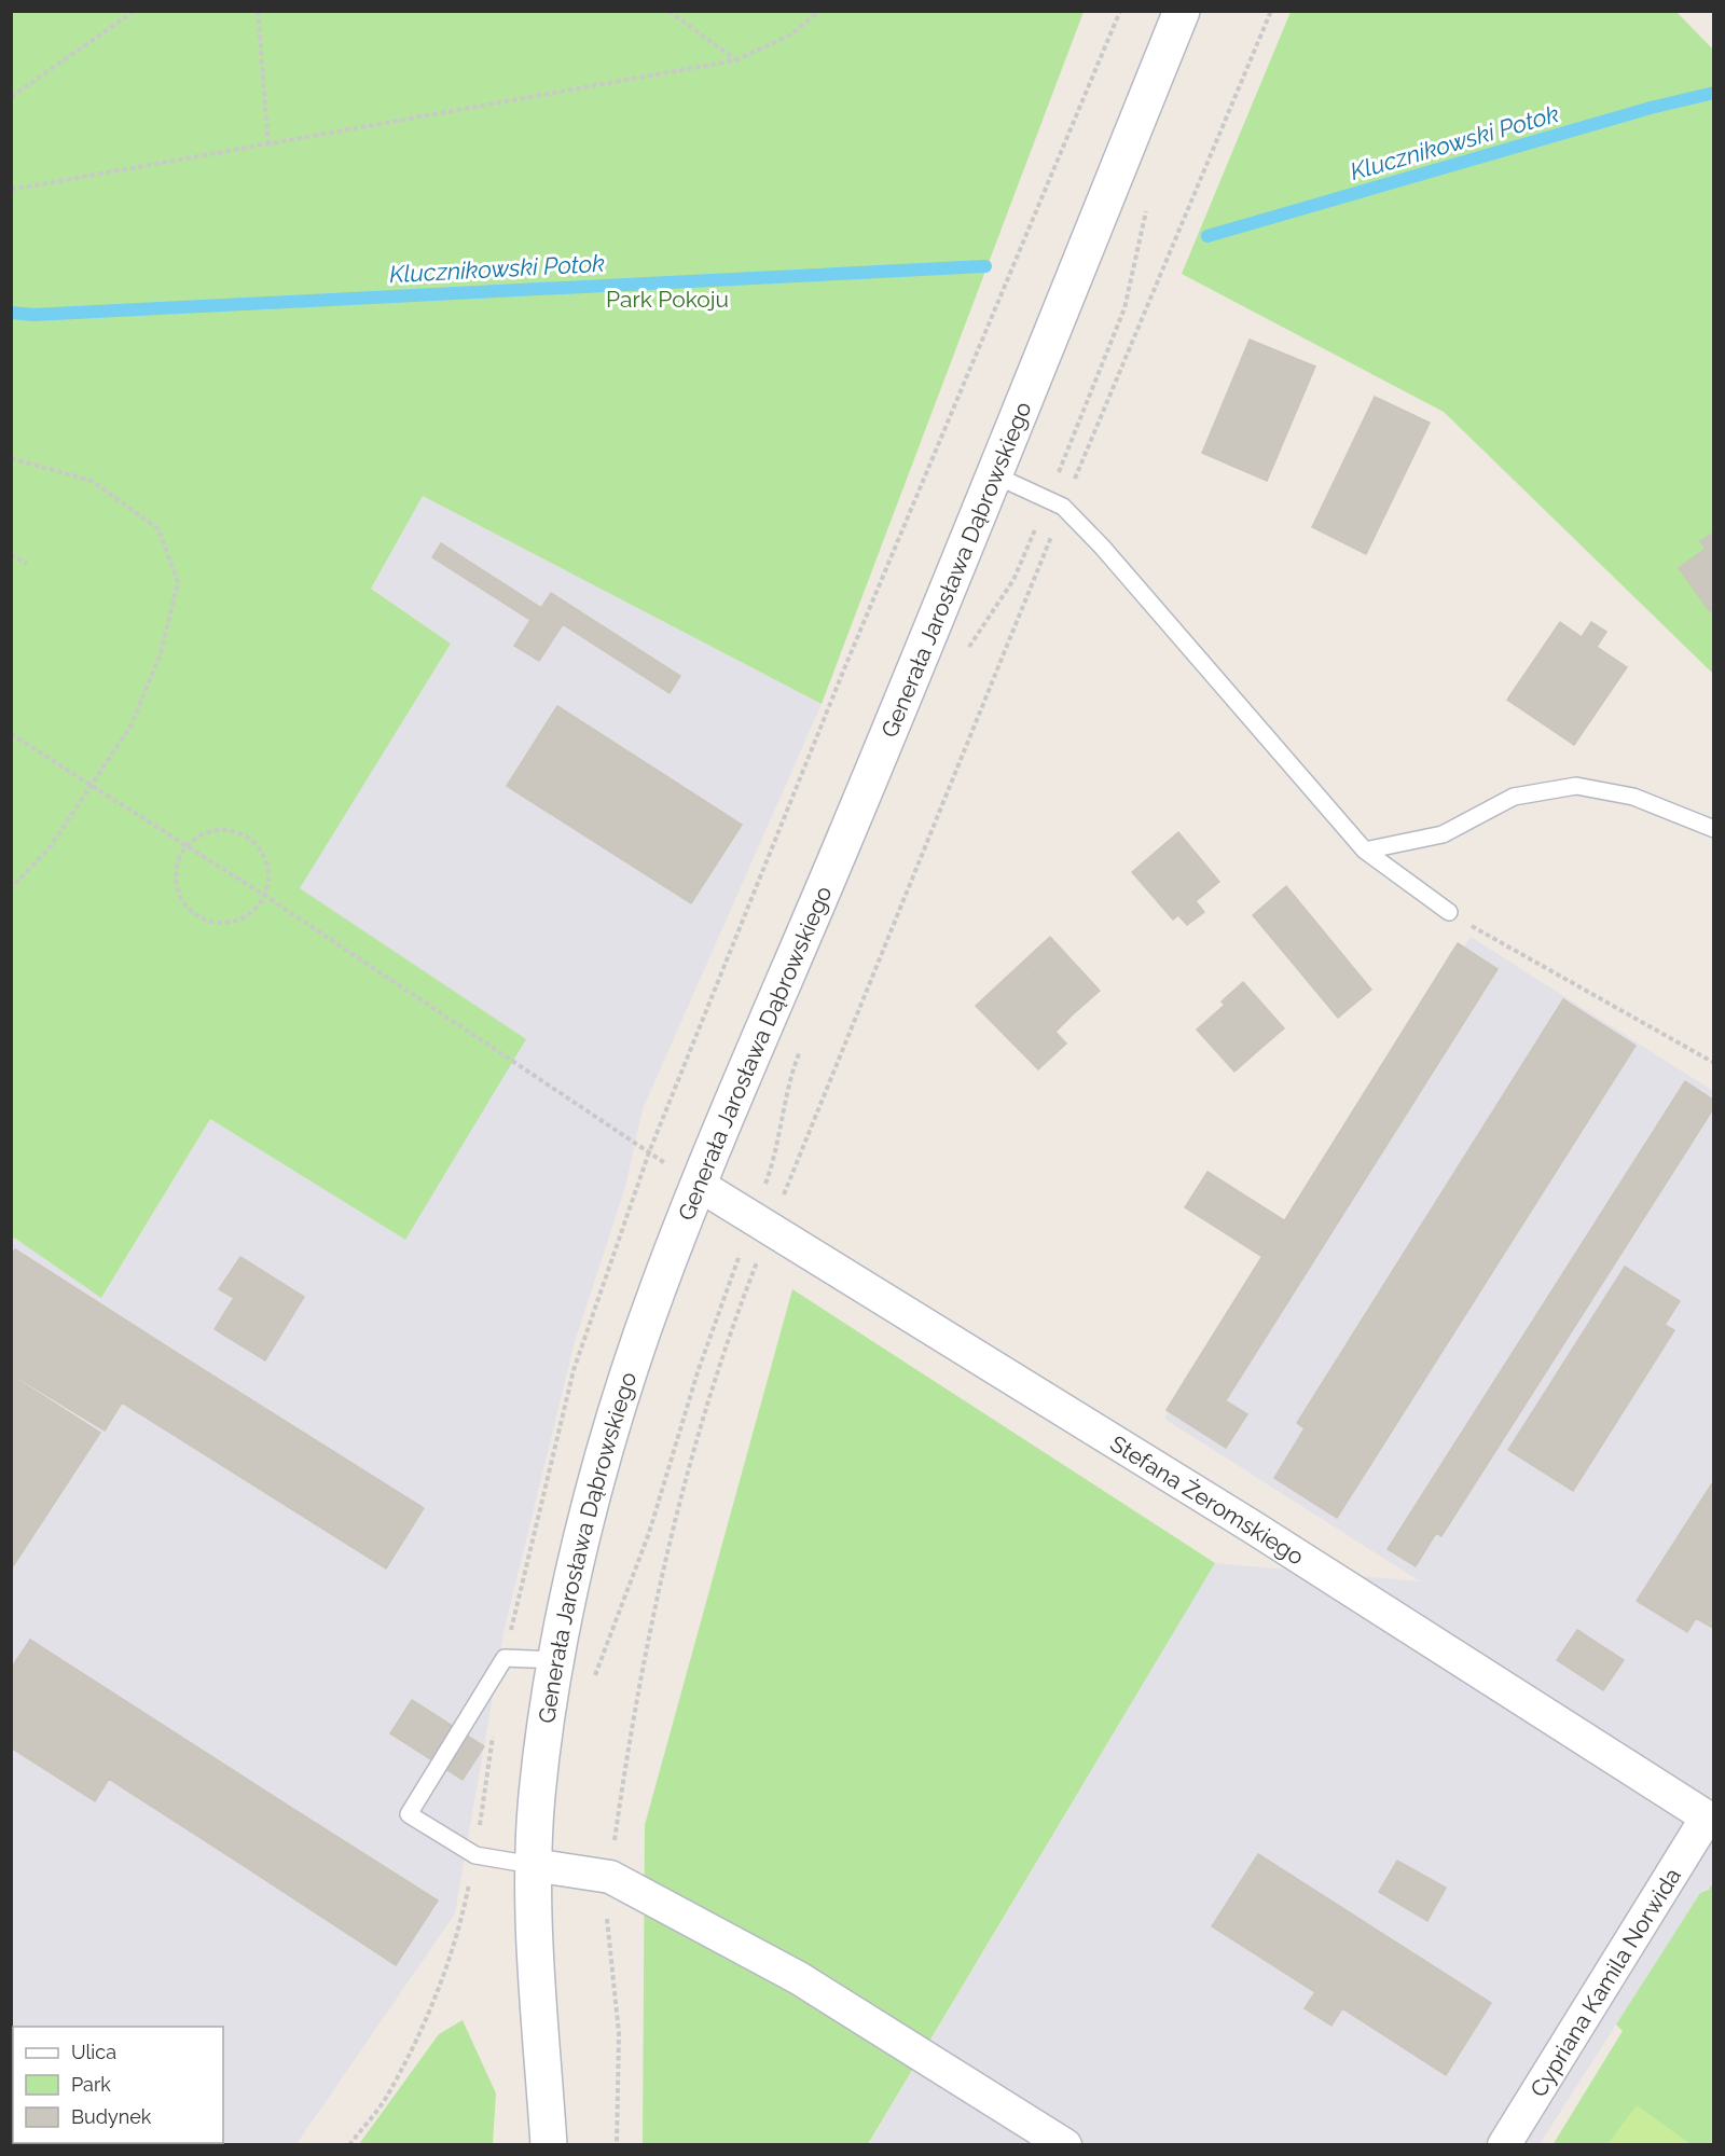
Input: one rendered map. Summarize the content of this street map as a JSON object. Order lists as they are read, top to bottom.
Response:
{
  "streets": {
    "street": ["Generała Jarosława Dąbrowskiego", "Stefana Żeromskiego", "Cypriana Kamila Norwida"]
  },
  "crossings": [
    ["Generała Jarosława Dąbrowskiego", "Stefana Żeromskiego"],
    ["Stefana Żeromskiego", "Cypriana Kamila Norwida"]
  ],
  "water": ["Klucznikowski Potok"],
  "parks": ["Park Pokoju"],
  "legend": ["Ulica", "Park", "Budynek"]
}
